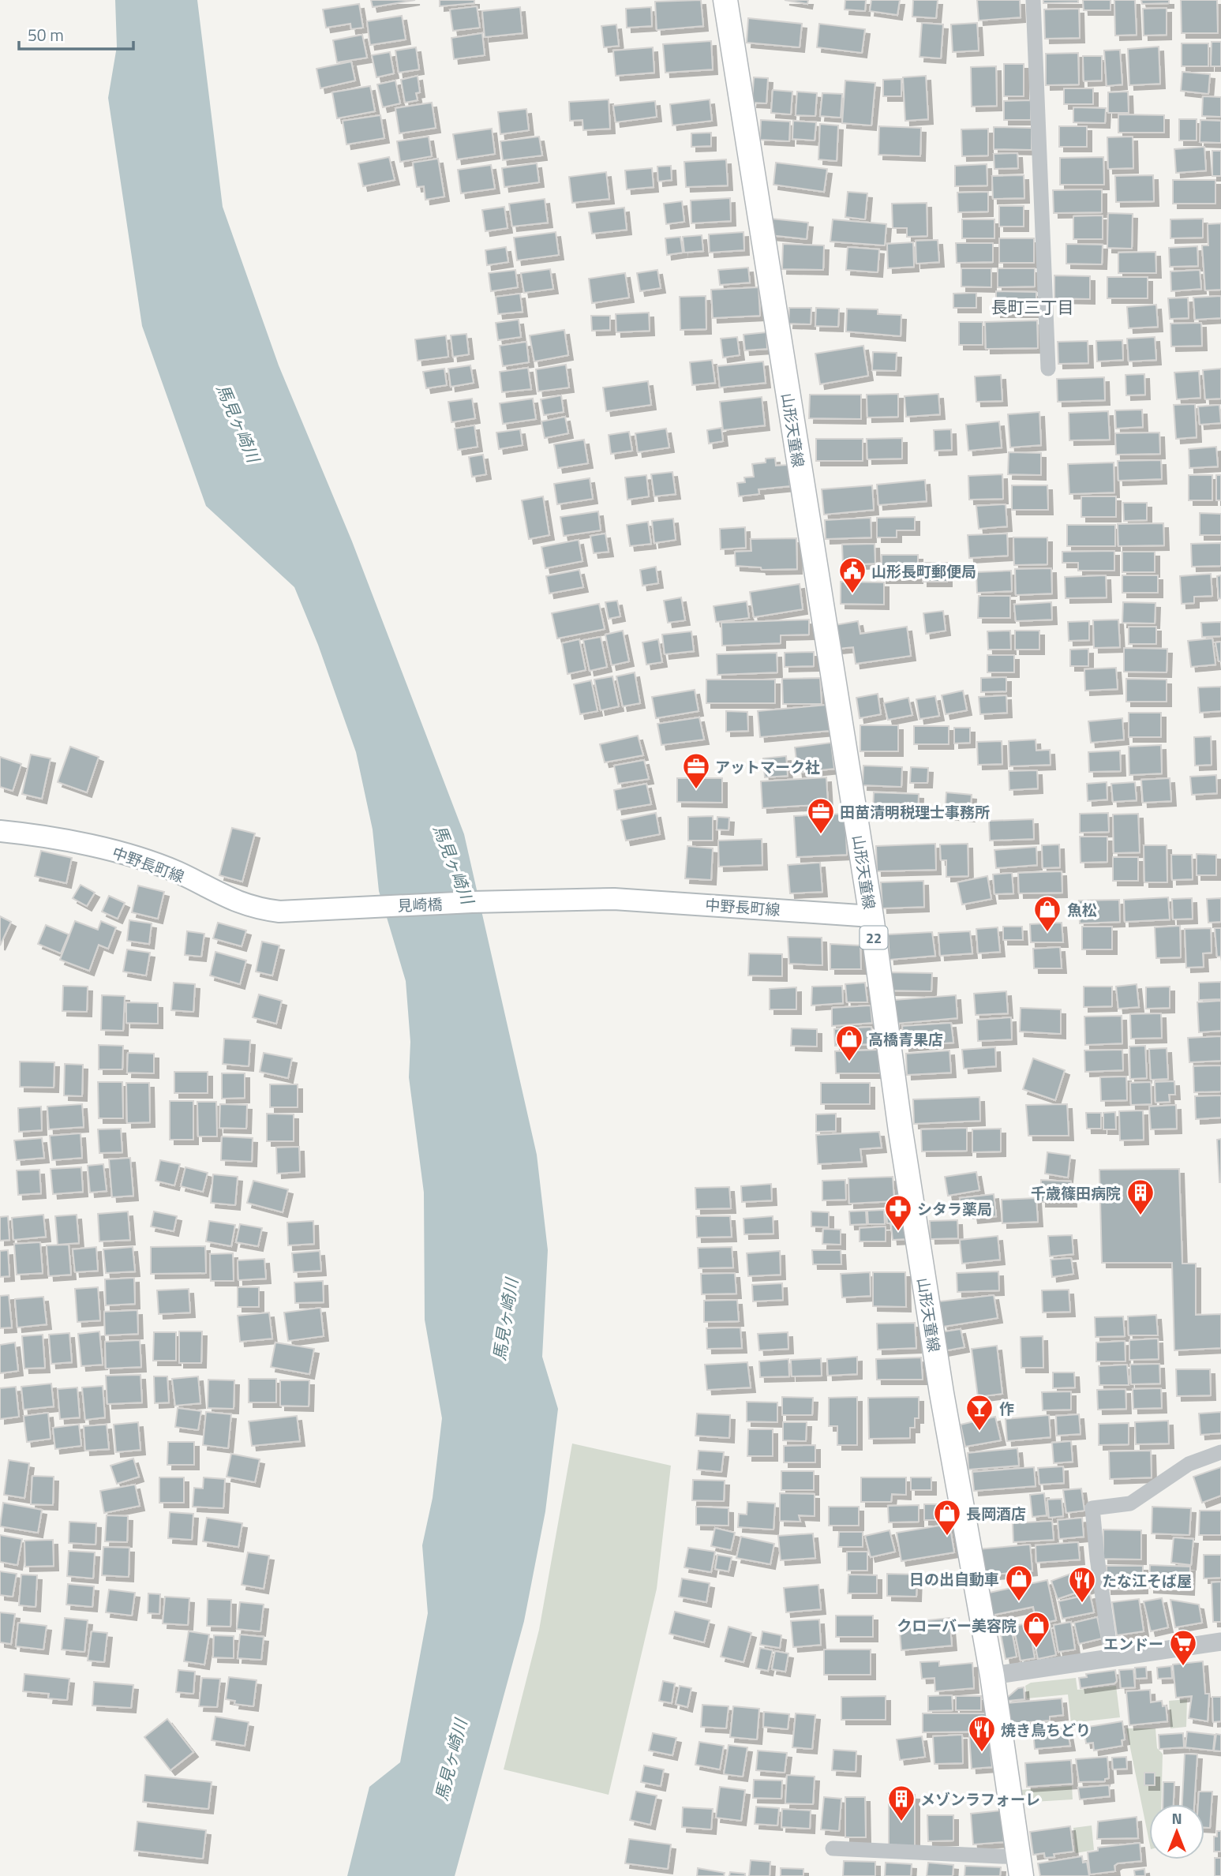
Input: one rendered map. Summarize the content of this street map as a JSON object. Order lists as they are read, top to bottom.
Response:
{
  "streets": {
    "main road": [
      "山形天童線",
      "中野長町線",
      "見崎橋",
      "22"
    ]
  },
  "crossings": [
    ["山形天童線", "中野長町線"],
    ["中野長町線", "見崎橋"]
  ],
  "districts": ["長町三丁目"],
  "water": ["馬見ヶ崎川"],
  "places": {
    "public building": ["山形長町郵便局"],
    "office": ["アットマーク社", "田苗清明税理士事務所"],
    "shop": [
      "魚松",
      "高橋青果店",
      "長岡酒店",
      "日の出自動車",
      "クローバー美容院"
    ],
    "building": ["千歳篠田病院", "メゾンラフォーレ"],
    "pharmacy": ["シタラ薬局"],
    "bar": ["作"],
    "restaurant": ["たな江そば屋", "焼き鳥ちどり"],
    "supermarket": ["エンドー"]
  },
  "scale_bar": "50 m",
  "north": "top"
}
